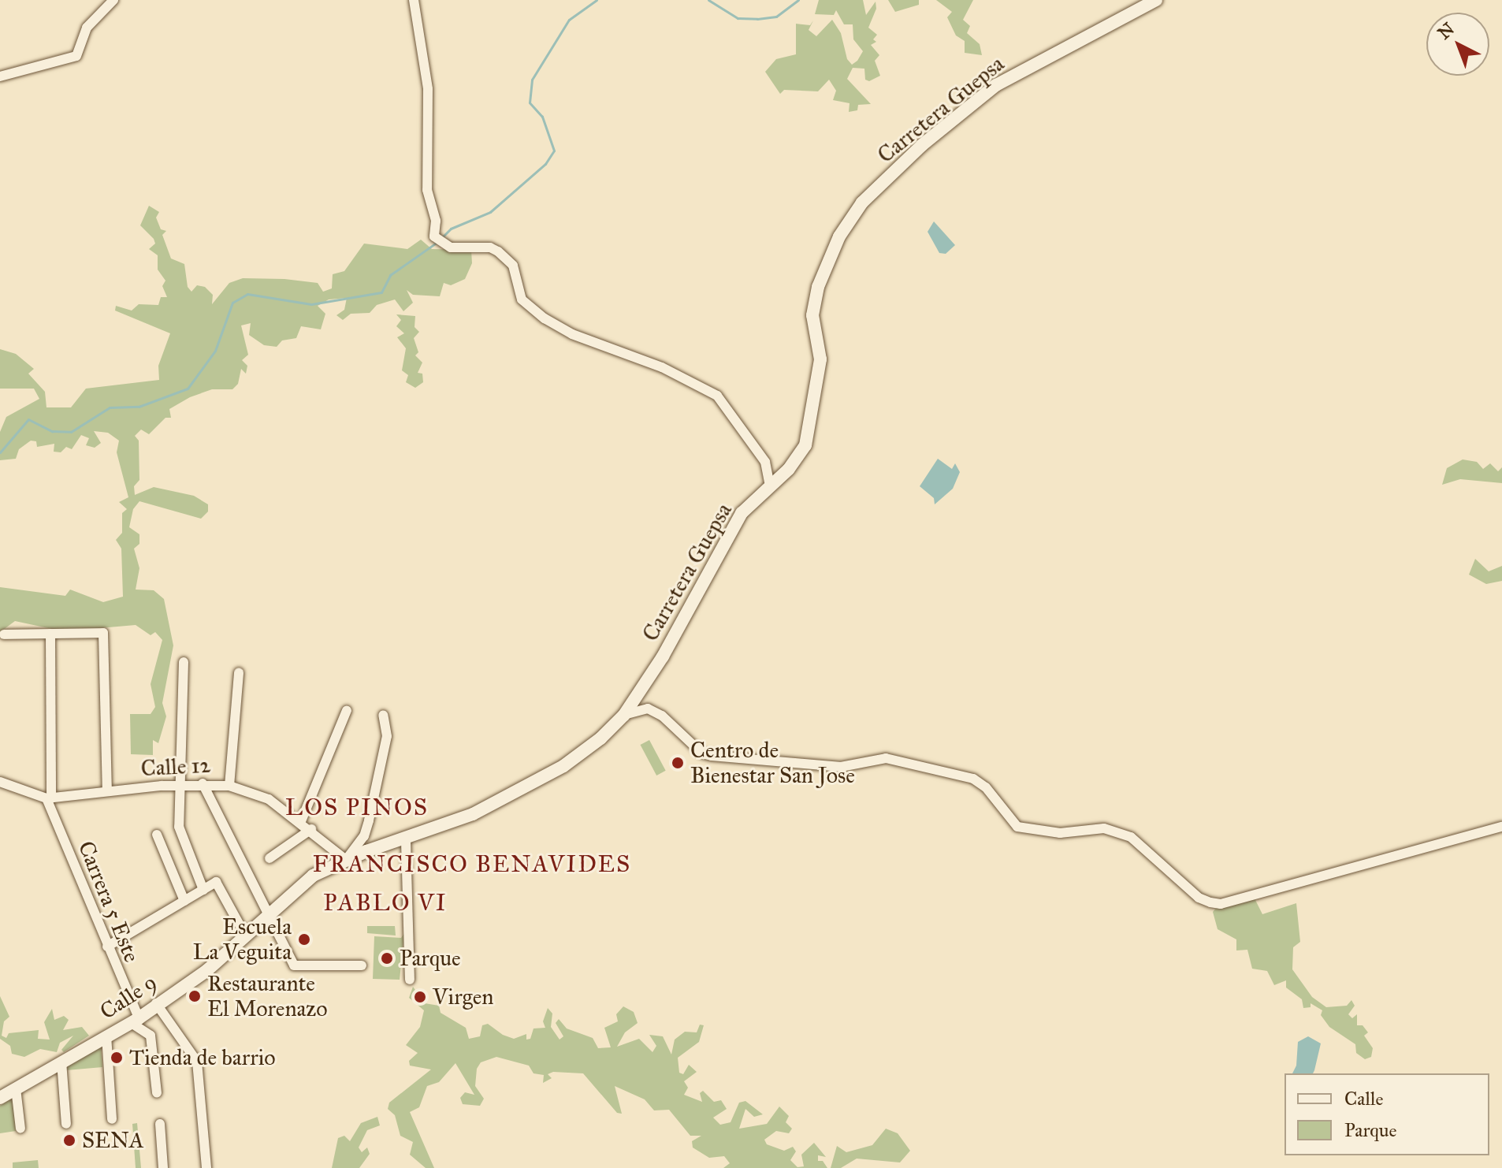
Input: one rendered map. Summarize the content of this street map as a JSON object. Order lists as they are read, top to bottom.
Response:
{
  "streets": {
    "street": [
      "Carretera Guepsa",
      "Calle 12",
      "Carrera 5 Este",
      "Calle 9"
    ]
  },
  "crossings": [
    ["Calle 12", "Carrera 5 Este"],
    ["Calle 12", "Calle 9"],
    ["Carrera 5 Este", "Calle 9"]
  ],
  "districts": ["LOS PINOS", "FRANCISCO BENAVIDES", "PABLO VI"],
  "places": [
    "Centro de Bienestar San Jose",
    "Escuela La Veguita",
    "Parque",
    "Restaurante El Morenazo",
    "Virgen",
    "Tienda de barrio",
    "SENA"
  ],
  "legend": ["Calle", "Parque"],
  "north": "top left"
}
